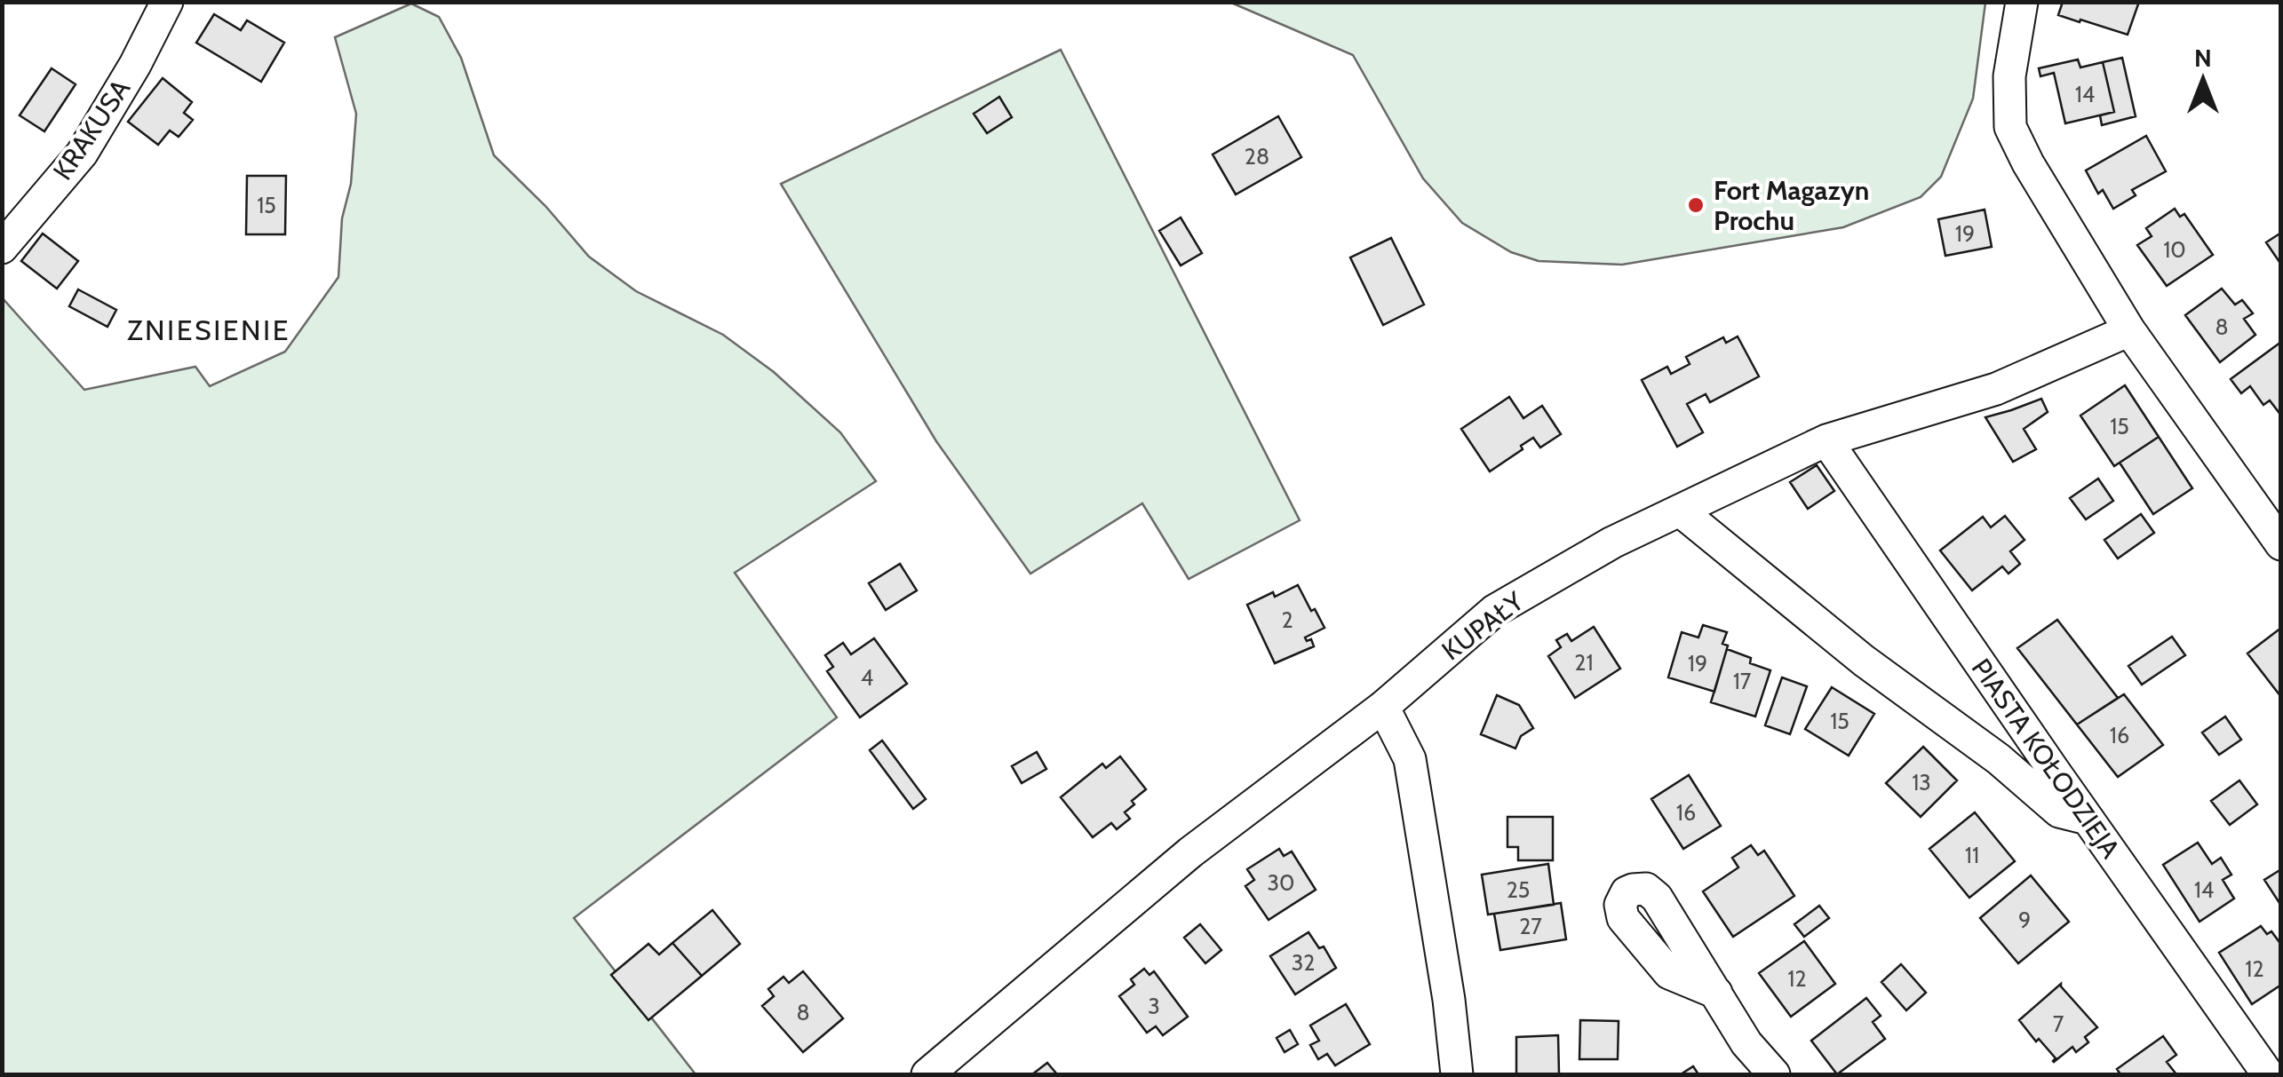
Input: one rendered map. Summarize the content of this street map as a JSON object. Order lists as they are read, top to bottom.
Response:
{
  "streets": {
    "street": ["KRAKUSA", "KUPAŁY", "PIASTA KOŁODZIEJA"]
  },
  "crossings": [
    ["KUPAŁY", "PIASTA KOŁODZIEJA"]
  ],
  "districts": ["ZNIESIENIE"],
  "places": ["Fort Magazyn Prochu"],
  "house_numbers": [
    "14",
    "28",
    "15",
    "19",
    "10",
    "8",
    "15",
    "2",
    "21",
    "19",
    "4",
    "17",
    "15",
    "16",
    "13",
    "16",
    "11",
    "30",
    "25",
    "14",
    "9",
    "27",
    "32",
    "12",
    "12",
    "3",
    "8",
    "7"
  ],
  "north": "top"
}
